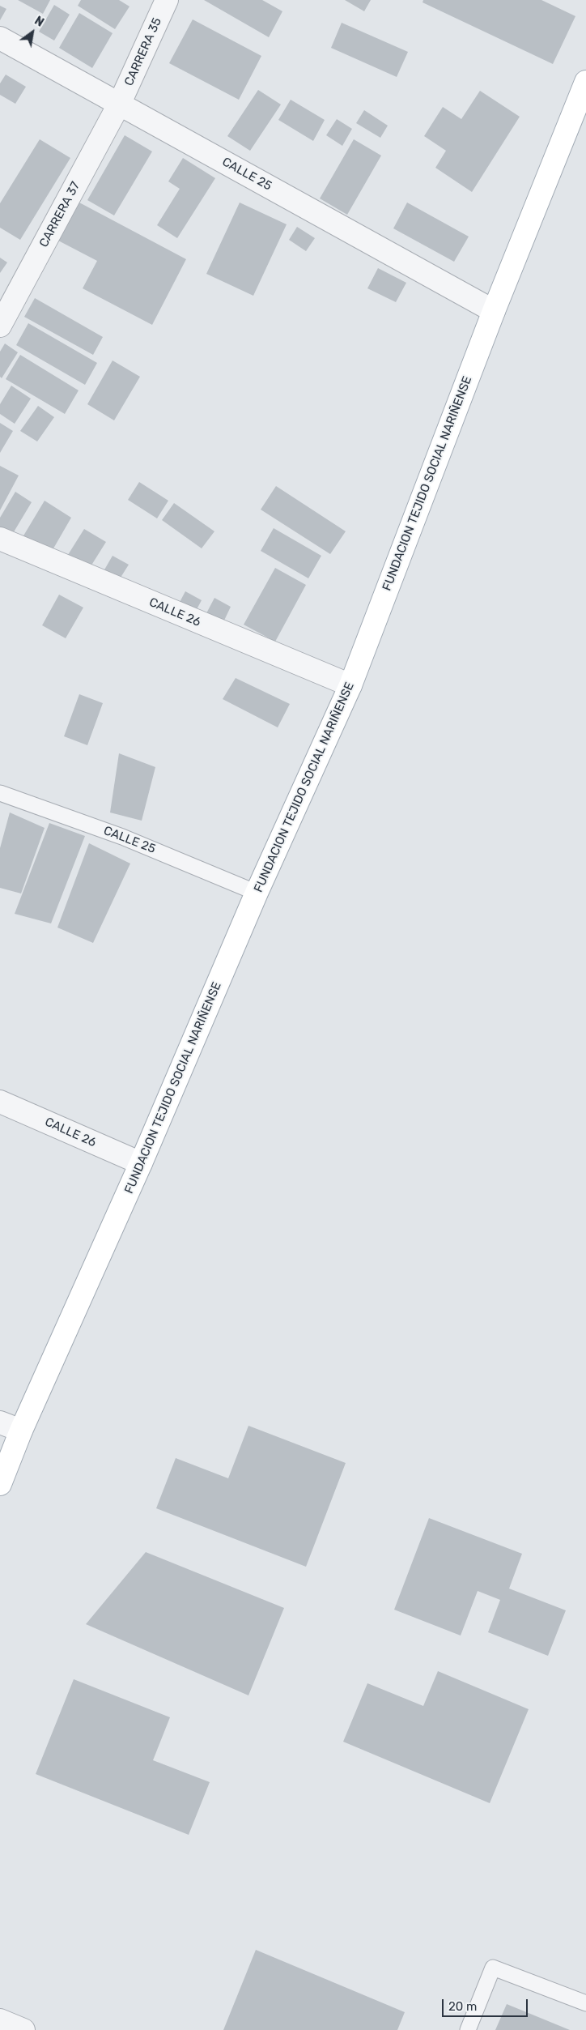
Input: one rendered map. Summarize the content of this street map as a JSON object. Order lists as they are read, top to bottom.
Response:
{
  "streets": {
    "main road": ["FUNDACION TEJIDO SOCIAL NARIÑENSE"],
    "street": [
      "CARRERA 35",
      "CALLE 25",
      "CARRERA 37",
      "CALLE 26"
    ]
  },
  "crossings": [
    ["CARRERA 35", "CALLE 25"],
    ["CARRERA 35", "CARRERA 37"],
    ["CALLE 25", "CARRERA 37"],
    ["CALLE 25", "FUNDACION TEJIDO SOCIAL NARIÑENSE"],
    ["FUNDACION TEJIDO SOCIAL NARIÑENSE", "CALLE 26"]
  ],
  "scale_bar": "20 m",
  "north": "top right"
}
